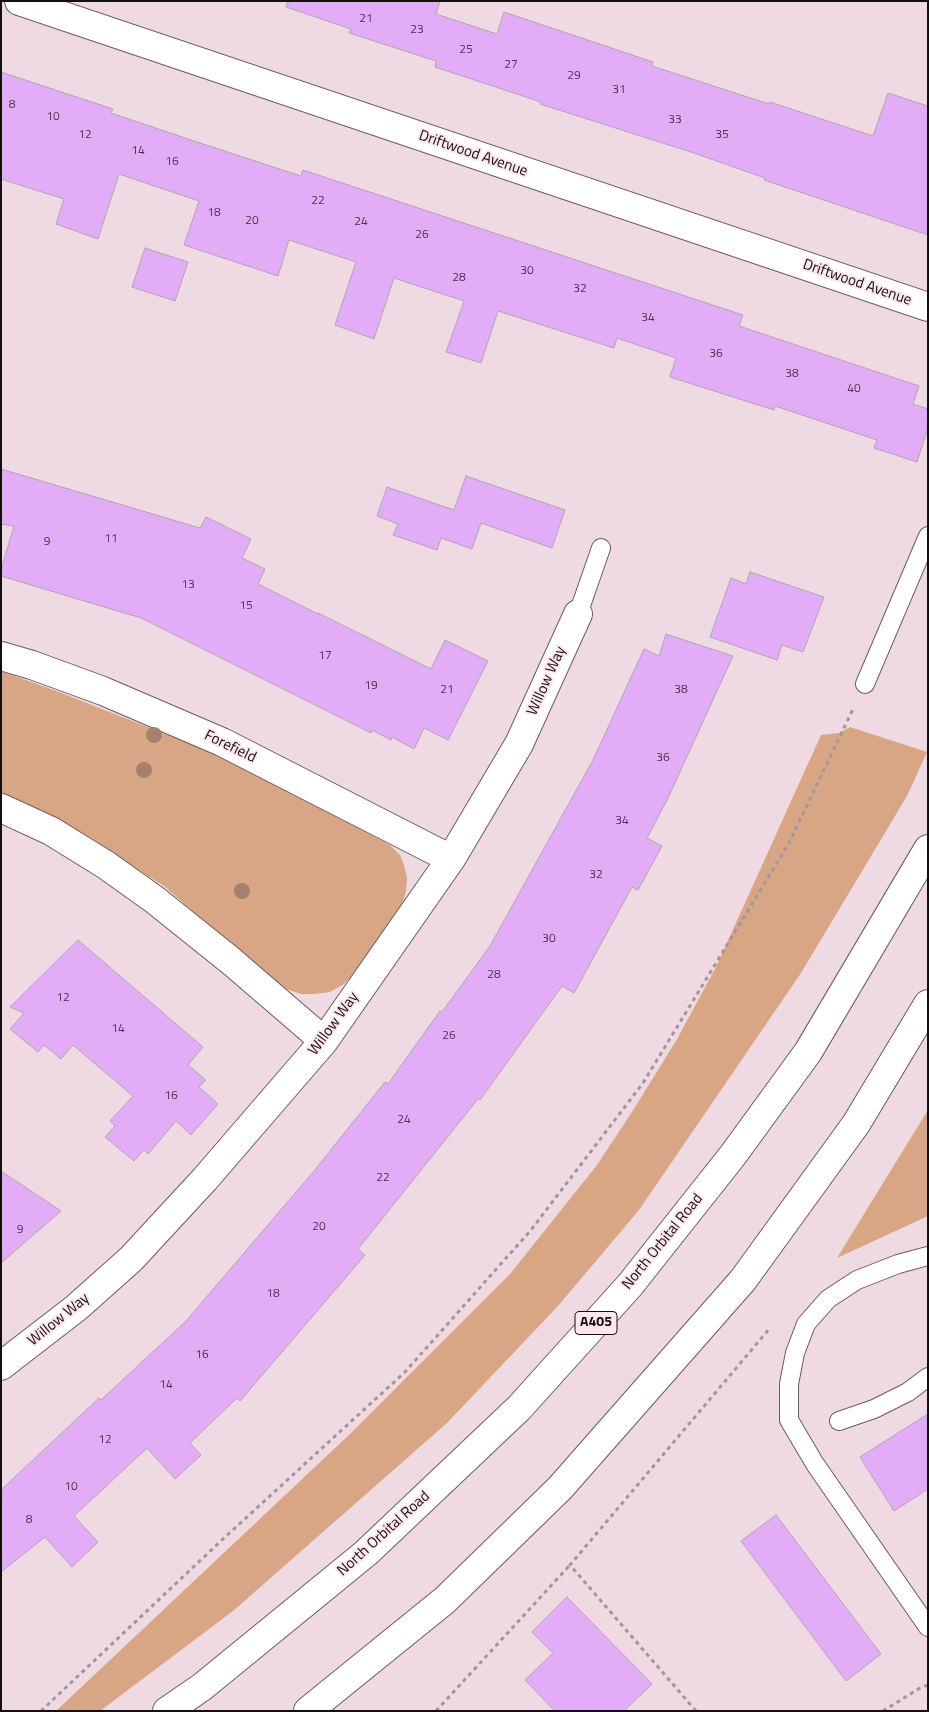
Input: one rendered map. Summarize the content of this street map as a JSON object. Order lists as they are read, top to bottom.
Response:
{
  "streets": {
    "main road": [
      "Driftwood Avenue",
      "Willow Way",
      "Forefield",
      "North Orbital Road",
      "A405"
    ]
  },
  "crossings": [
    ["Willow Way", "Forefield"]
  ],
  "house_numbers": [
    "21",
    "23",
    "25",
    "27",
    "29",
    "31",
    "8",
    "10",
    "33",
    "12",
    "35",
    "14",
    "16",
    "22",
    "18",
    "20",
    "24",
    "26",
    "30",
    "28",
    "32",
    "34",
    "36",
    "38",
    "40",
    "11",
    "9",
    "13",
    "15",
    "17",
    "19",
    "21",
    "38",
    "36",
    "34",
    "32",
    "30",
    "28",
    "12",
    "14",
    "26",
    "16",
    "24",
    "22",
    "20",
    "9",
    "18",
    "16",
    "14",
    "12",
    "10",
    "8"
  ]
}
